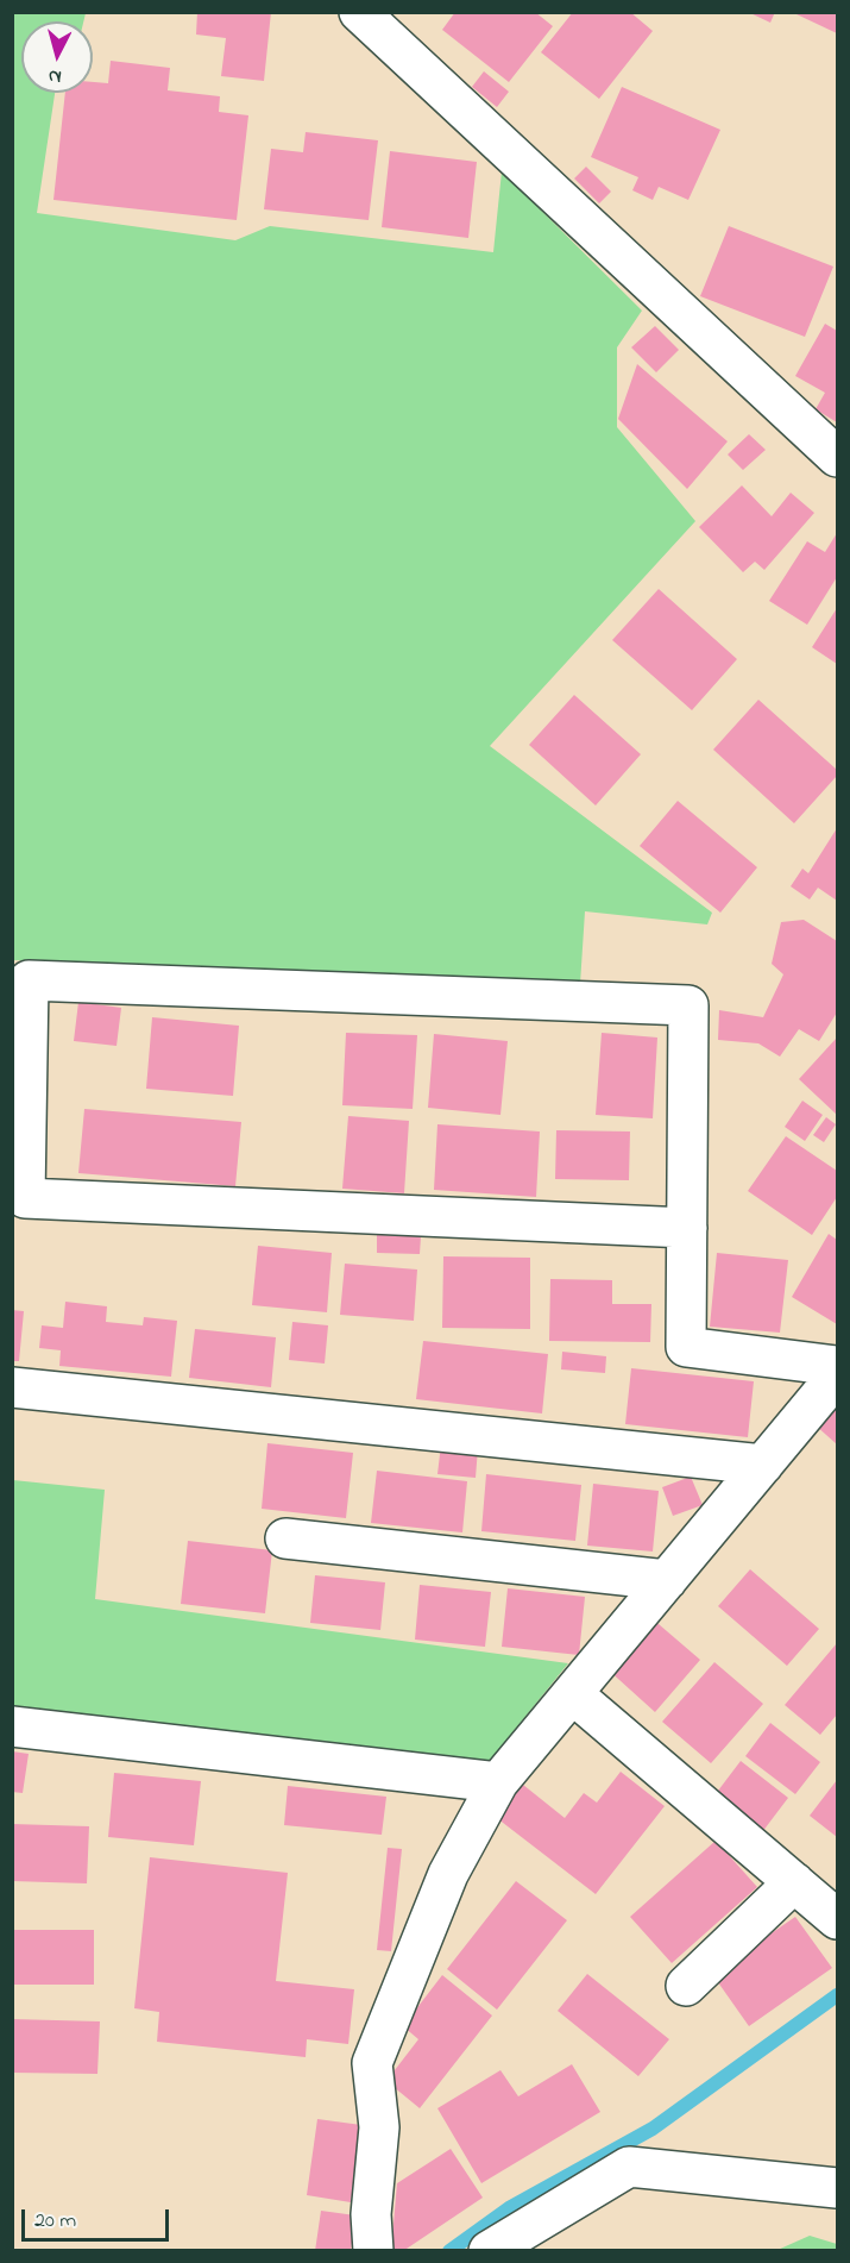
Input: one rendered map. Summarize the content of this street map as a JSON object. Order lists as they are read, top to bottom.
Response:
{
  "scale_bar": "20 m",
  "north": "bottom"
}
